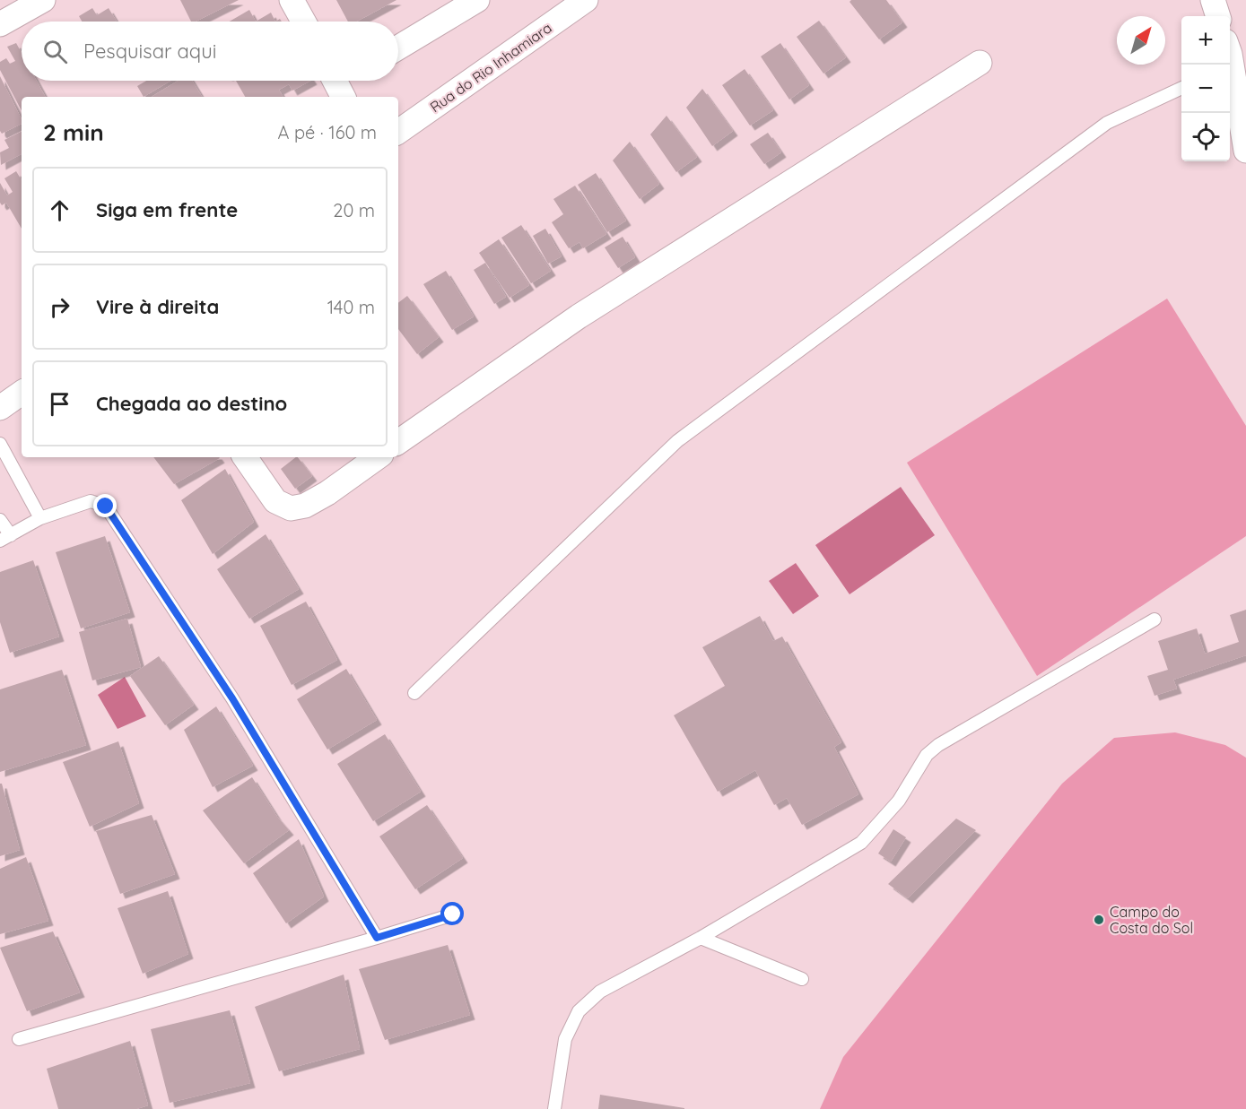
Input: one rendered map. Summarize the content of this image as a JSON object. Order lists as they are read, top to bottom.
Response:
{
  "streets": {
    "street": ["Rua do Rio Inhamiara"]
  },
  "places": ["Campo do Costa do Sol"],
  "north": "top right",
  "page": {
    "map_buttons": ["+", "−"],
    "search": "Pesquisar aqui",
    "heading": ["2 min", "A pé · 160 m"],
    "list": [
      ["Siga em frente", "20 m"],
      ["Vire à direita", "140 m"],
      "Chegada ao destino"
    ]
  }
}
